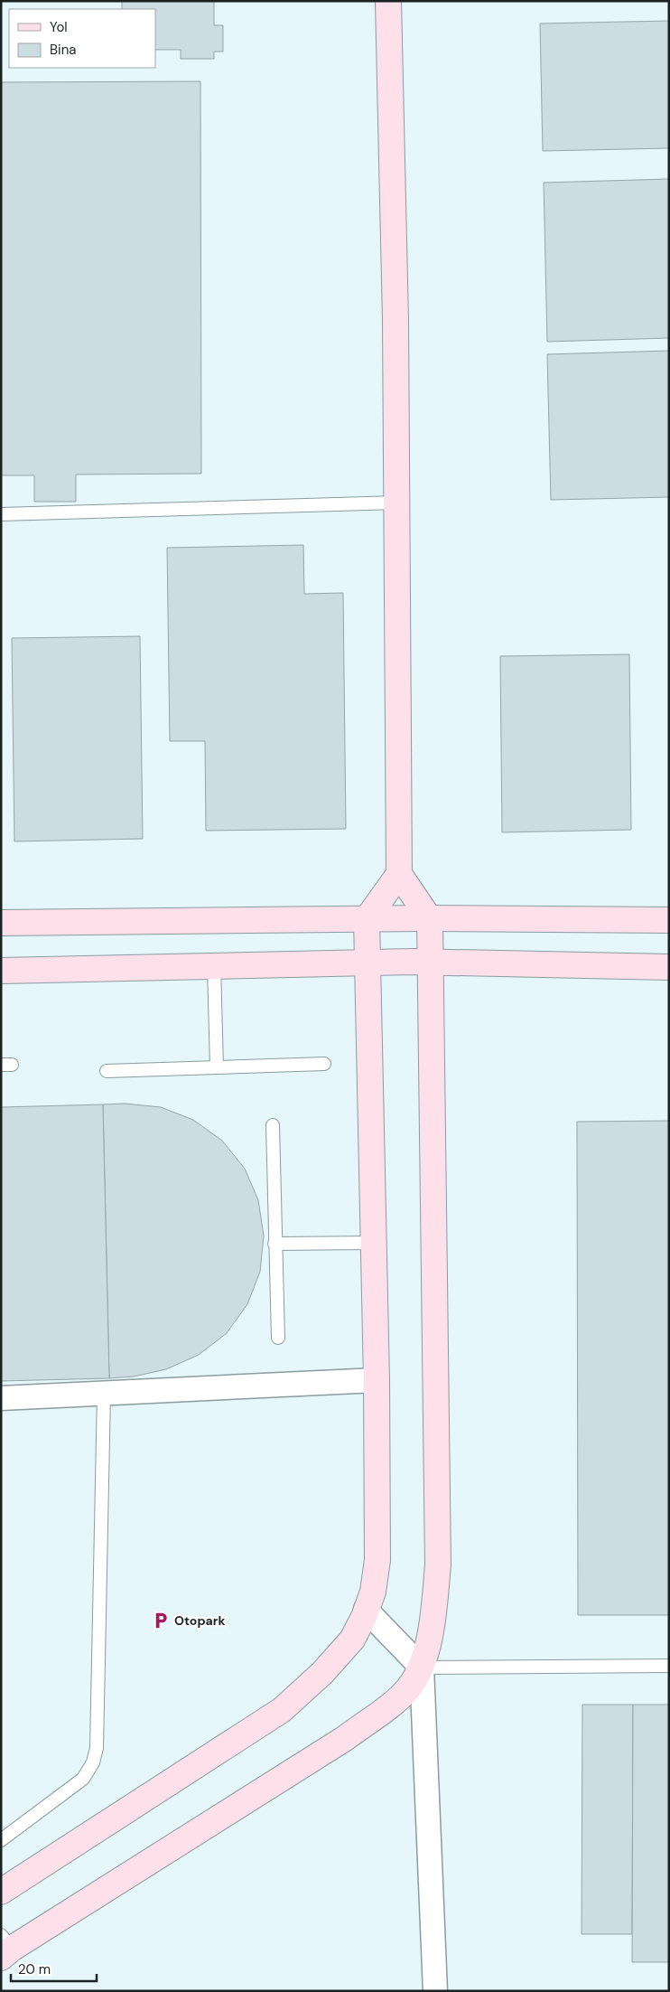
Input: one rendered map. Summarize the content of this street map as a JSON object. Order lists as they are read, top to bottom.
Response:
{
  "places": {
    "parking": ["Otopark"]
  },
  "legend": ["Yol", "Bina"],
  "scale_bar": "20 m"
}
